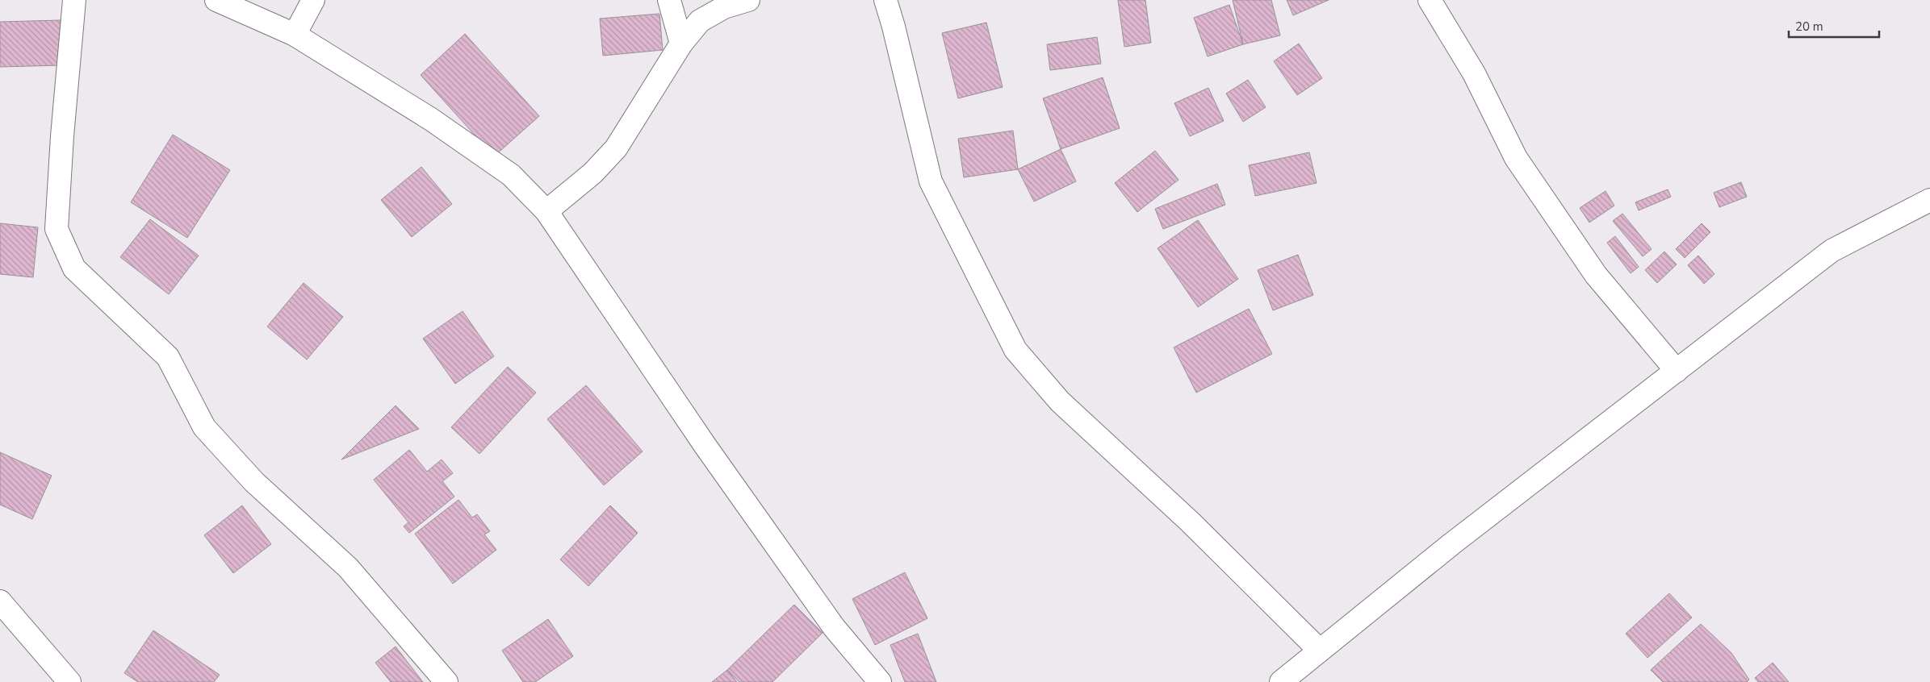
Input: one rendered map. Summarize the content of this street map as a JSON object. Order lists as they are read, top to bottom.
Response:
{
  "scale_bar": "20 m"
}
